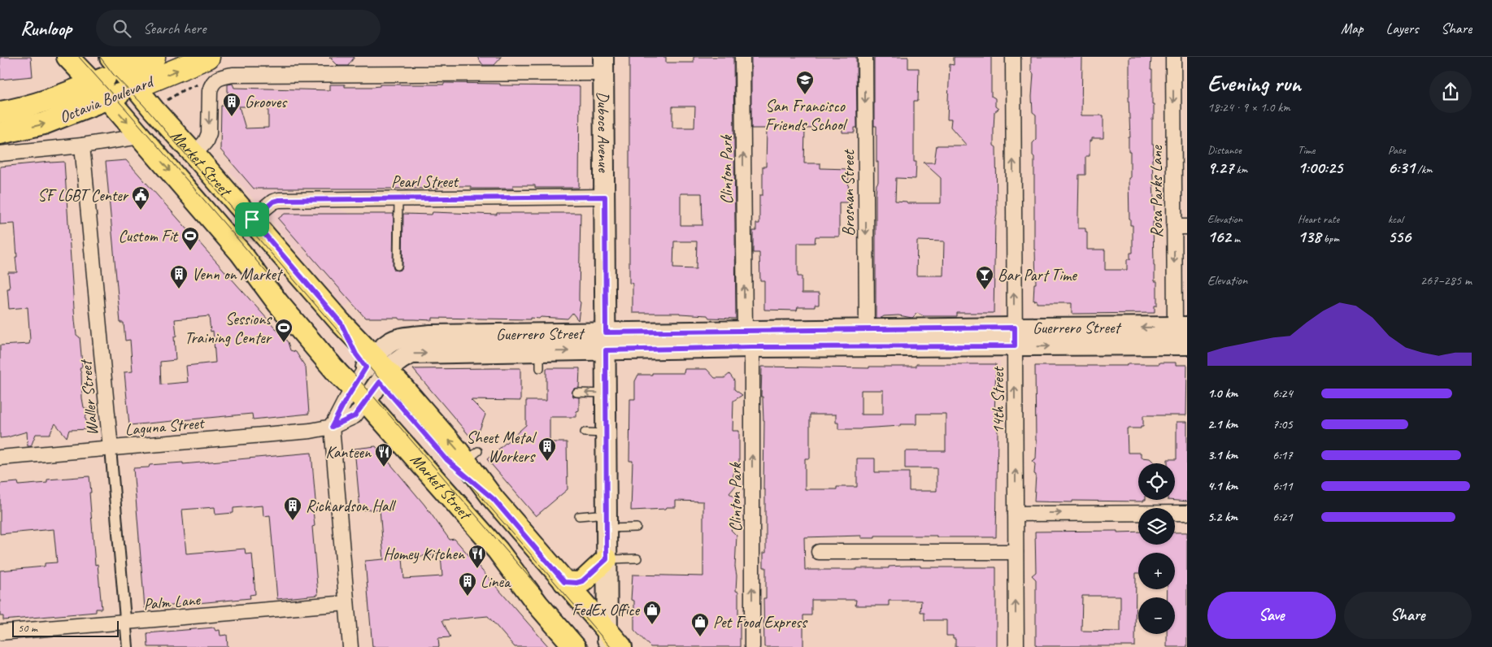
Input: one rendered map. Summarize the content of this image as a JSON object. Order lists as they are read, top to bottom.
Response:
{
  "streets": {
    "highway": ["Octavia Boulevard"],
    "main road": ["Duboce Avenue", "Market Street", "Guerrero Street"],
    "street": [
      "Clinton Park",
      "Pearl Street",
      "Rosa Parks Lane",
      "Brosnan Street",
      "Waller Street",
      "14th Street",
      "Laguna Street",
      "Palm Lane"
    ]
  },
  "crossings": [
    ["Octavia Boulevard", "Market Street"],
    ["Duboce Avenue", "Market Street"],
    ["Duboce Avenue", "Pearl Street"],
    ["Duboce Avenue", "Guerrero Street"],
    ["Market Street", "Pearl Street"],
    ["Market Street", "Guerrero Street"],
    ["Market Street", "Laguna Street"],
    ["Clinton Park", "Guerrero Street"],
    ["Rosa Parks Lane", "Guerrero Street"],
    ["Brosnan Street", "Guerrero Street"],
    ["Guerrero Street", "14th Street"],
    ["Guerrero Street", "Laguna Street"],
    ["Waller Street", "Laguna Street"],
    ["Waller Street", "Palm Lane"]
  ],
  "one_way": [
    "Clinton Park",
    "Rosa Parks Lane",
    "Brosnan Street",
    "14th Street"
  ],
  "places": {
    "school or university": ["San Francisco Friends School"],
    "building": [
      "Grooves",
      "Venn on Market",
      "Sheet Metal Workers",
      "Richardson Hall",
      "Linea"
    ],
    "public building": ["SF LGBT Center"],
    "sports": ["Custom Fit", "Sessions Training Center"],
    "bar": ["Bar Part Time"],
    "restaurant": ["Kanteen", "Homey Kitchen"],
    "shop": ["FedEx Office", "Pet Food Express"]
  },
  "scale_bar": "50 m",
  "page": {
    "header": "Runloop",
    "search": "Search here",
    "nav": ["Map", "Layers", "Share"],
    "heading": ["Evening run", "18:24 · 9 × 1.0 km"],
    "stats": [
      ["Distance", "9.27 km"],
      ["Time", "1:00:25"],
      ["Pace", "6:31 /km"],
      ["Elevation", "162 m"],
      ["Heart rate", "138 bpm"],
      ["kcal", "556"]
    ],
    "chart": ["Elevation", "267–285 m"],
    "list": [
      {
        "name": "1.0 km",
        "note": "6:24"
      },
      {
        "name": "2.1 km",
        "note": "7:05"
      },
      {
        "name": "3.1 km",
        "note": "6:17"
      },
      {
        "name": "4.1 km",
        "note": "6:11"
      },
      {
        "name": "5.2 km",
        "note": "6:21"
      }
    ],
    "map_buttons": ["+", "−"],
    "buttons": ["Save", "Share"],
    "scale": "50 m"
  }
}
